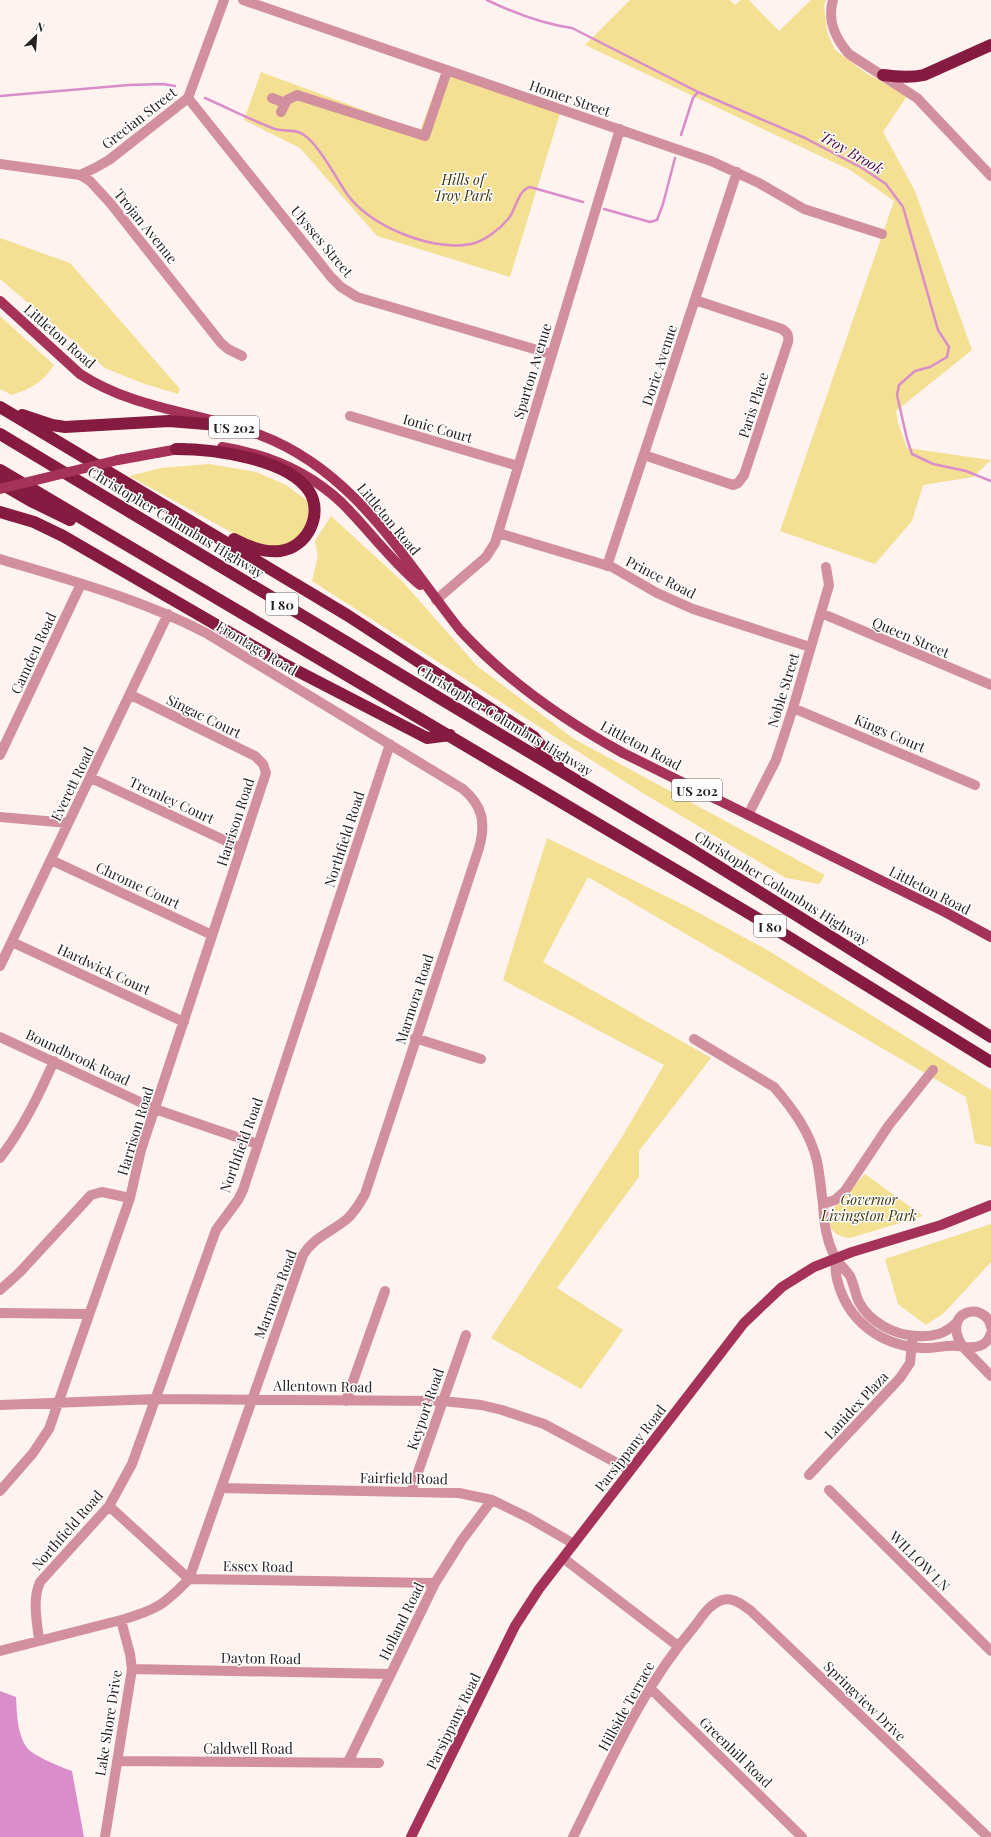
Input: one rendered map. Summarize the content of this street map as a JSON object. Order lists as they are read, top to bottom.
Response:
{
  "streets": {
    "highway": ["Christopher Columbus Highway", "I 80"],
    "main road": ["Littleton Road", "US 202", "Parsippany Road"],
    "street": [
      "Homer Street",
      "Grecian Street",
      "Trojan Avenue",
      "Ulysses Street",
      "Doric Avenue",
      "Sparton Avenue",
      "Paris Place",
      "Ionic Court",
      "Prince Road",
      "Queen Street",
      "Frontage Road",
      "Camden Road",
      "Noble Street",
      "Singac Court",
      "Kings Court",
      "Everett Road",
      "Tremley Court",
      "Harrison Road",
      "Northfield Road",
      "Chrome Court",
      "Hardwick Court",
      "Marmora Road",
      "Boundbrook Road",
      "Allentown Road",
      "Lanidex Plaza",
      "Keyport Road",
      "Fairfield Road",
      "WILLOW LN",
      "Essex Road",
      "Holland Road",
      "Dayton Road",
      "Springview Drive",
      "Hillside Terrace",
      "Lake Shore Drive",
      "Caldwell Road",
      "Greenhill Road"
    ]
  },
  "crossings": [
    ["Homer Street", "Doric Avenue"],
    ["Homer Street", "Sparton Avenue"],
    ["Grecian Street", "Trojan Avenue"],
    ["Grecian Street", "Ulysses Street"],
    ["Ulysses Street", "Sparton Avenue"],
    ["Littleton Road", "Sparton Avenue"],
    ["Littleton Road", "Noble Street"],
    ["Doric Avenue", "Paris Place"],
    ["Doric Avenue", "Prince Road"],
    ["Sparton Avenue", "Ionic Court"],
    ["Sparton Avenue", "Prince Road"],
    ["Prince Road", "Noble Street"],
    ["Queen Street", "Noble Street"],
    ["Frontage Road", "Camden Road"],
    ["Frontage Road", "Everett Road"],
    ["Frontage Road", "Northfield Road"],
    ["Frontage Road", "Marmora Road"],
    ["Noble Street", "Kings Court"],
    ["Singac Court", "Everett Road"],
    ["Singac Court", "Harrison Road"],
    ["Everett Road", "Tremley Court"],
    ["Everett Road", "Chrome Court"],
    ["Everett Road", "Hardwick Court"],
    ["Tremley Court", "Harrison Road"],
    ["Harrison Road", "Chrome Court"],
    ["Harrison Road", "Hardwick Court"],
    ["Harrison Road", "Boundbrook Road"],
    ["Harrison Road", "Allentown Road"],
    ["Northfield Road", "Boundbrook Road"],
    ["Northfield Road", "Allentown Road"],
    ["Marmora Road", "Allentown Road"],
    ["Marmora Road", "Fairfield Road"],
    ["Marmora Road", "Essex Road"],
    ["Marmora Road", "Lake Shore Drive"],
    ["Allentown Road", "Keyport Road"],
    ["Allentown Road", "Parsippany Road"],
    ["Keyport Road", "Fairfield Road"],
    ["Parsippany Road", "Fairfield Road"],
    ["Fairfield Road", "Holland Road"],
    ["Essex Road", "Holland Road"],
    ["Holland Road", "Dayton Road"],
    ["Holland Road", "Caldwell Road"],
    ["Dayton Road", "Lake Shore Drive"],
    ["Springview Drive", "Hillside Terrace"],
    ["Hillside Terrace", "Greenhill Road"],
    ["Lake Shore Drive", "Caldwell Road"]
  ],
  "water": ["Troy Brook"],
  "parks": ["Hills of Troy Park", "Governor Livingston Park"],
  "north": "top right"
}
